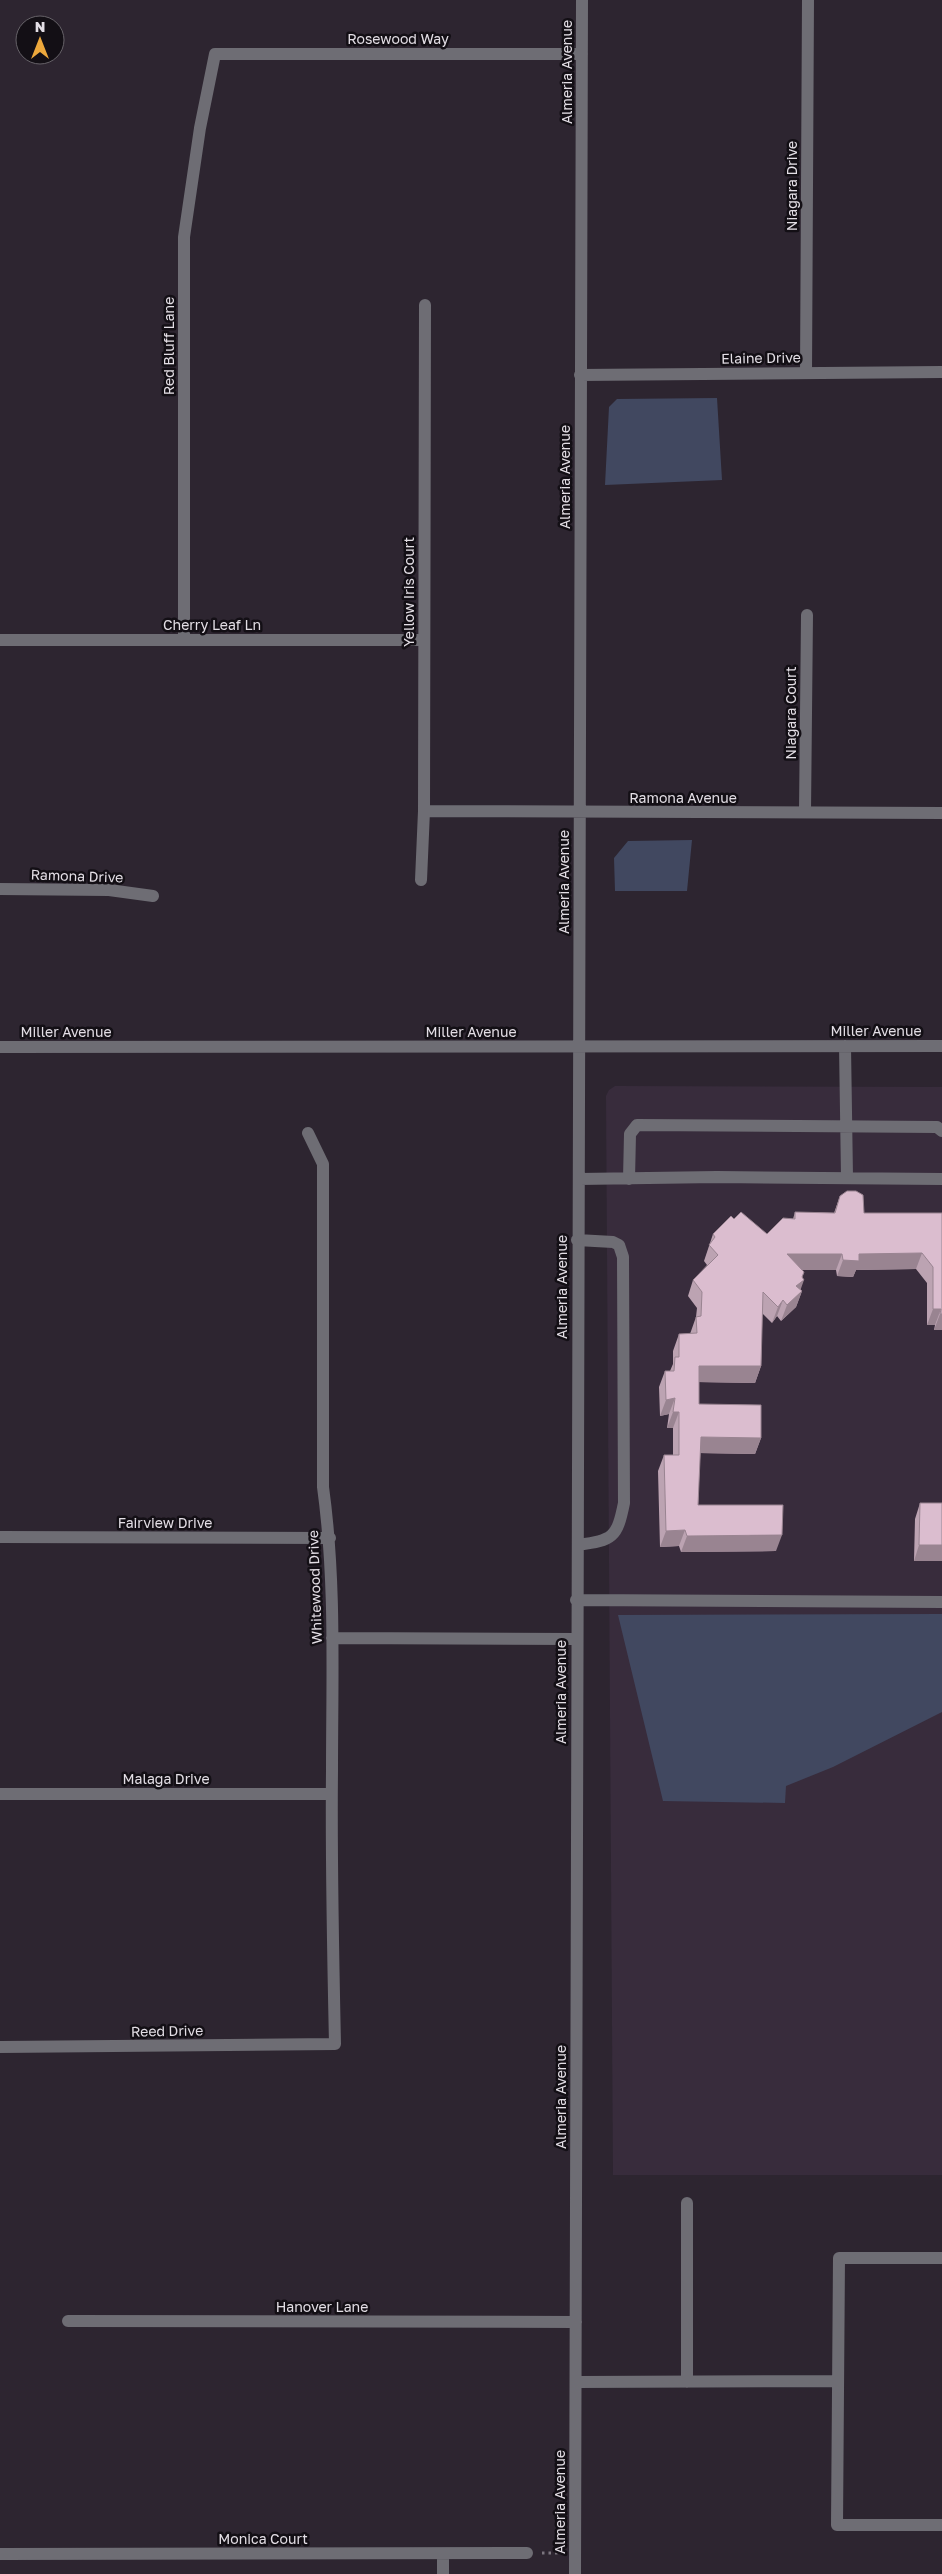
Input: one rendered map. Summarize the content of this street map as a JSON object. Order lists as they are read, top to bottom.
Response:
{
  "streets": {
    "street": [
      "Rosewood Way",
      "Almeria Avenue",
      "Niagara Drive",
      "Red Bluff Lane",
      "Elaine Drive",
      "Yellow Iris Court",
      "Cherry Leaf Ln",
      "Niagara Court",
      "Ramona Avenue",
      "Ramona Drive",
      "Miller Avenue",
      "Fairview Drive",
      "Whitewood Drive",
      "Malaga Drive",
      "Reed Drive",
      "Hanover Lane",
      "Monica Court"
    ]
  },
  "crossings": [
    ["Rosewood Way", "Almeria Avenue"],
    ["Rosewood Way", "Red Bluff Lane"],
    ["Almeria Avenue", "Elaine Drive"],
    ["Almeria Avenue", "Ramona Avenue"],
    ["Almeria Avenue", "Miller Avenue"],
    ["Almeria Avenue", "Hanover Lane"],
    ["Niagara Drive", "Elaine Drive"],
    ["Red Bluff Lane", "Cherry Leaf Ln"],
    ["Yellow Iris Court", "Cherry Leaf Ln"],
    ["Yellow Iris Court", "Ramona Avenue"],
    ["Niagara Court", "Ramona Avenue"],
    ["Fairview Drive", "Whitewood Drive"],
    ["Whitewood Drive", "Malaga Drive"],
    ["Whitewood Drive", "Reed Drive"]
  ],
  "north": "top"
}
